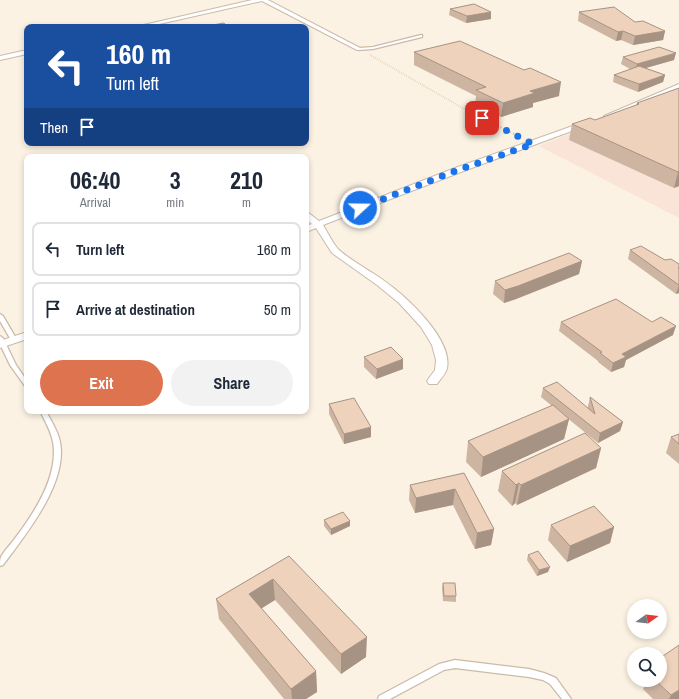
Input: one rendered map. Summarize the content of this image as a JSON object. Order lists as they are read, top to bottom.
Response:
{
  "north": "right",
  "page": {
    "turn": ["160 m", "Turn left"],
    "then": "Then",
    "eta": [
      "06:40",
      "Arrival",
      "3",
      "min",
      "210",
      "m"
    ],
    "list": [
      {
        "name": "Turn left",
        "value": "160 m"
      },
      {
        "name": "Arrive at destination",
        "value": "50 m"
      }
    ],
    "buttons": ["Exit", "Share"]
  }
}
